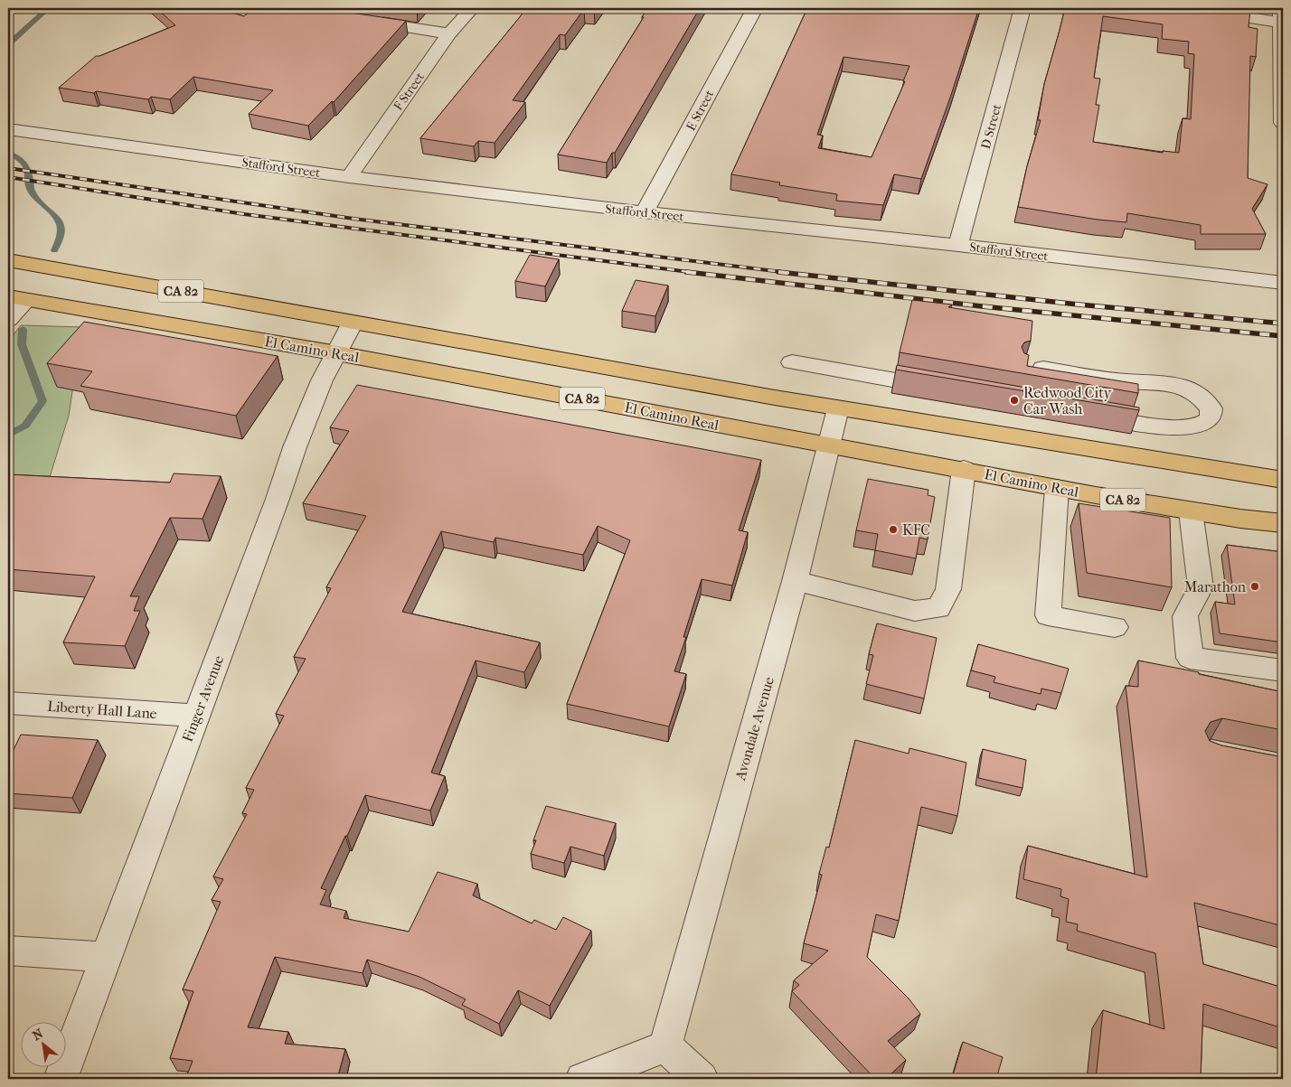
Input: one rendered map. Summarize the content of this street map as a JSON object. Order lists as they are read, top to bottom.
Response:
{
  "streets": {
    "main road": ["CA 82", "El Camino Real"],
    "street": [
      "F Street",
      "E Street",
      "D Street",
      "Stafford Street",
      "Finger Avenue",
      "Liberty Hall Lane",
      "Avondale Avenue"
    ]
  },
  "crossings": [
    ["F Street", "Stafford Street"],
    ["E Street", "Stafford Street"],
    ["D Street", "Stafford Street"],
    ["CA 82", "Finger Avenue"],
    ["CA 82", "Avondale Avenue"],
    ["El Camino Real", "Finger Avenue"],
    ["El Camino Real", "Avondale Avenue"],
    ["Finger Avenue", "Liberty Hall Lane"]
  ],
  "places": ["Redwood City Car Wash", "KFC", "Marathon"],
  "north": "top left"
}
